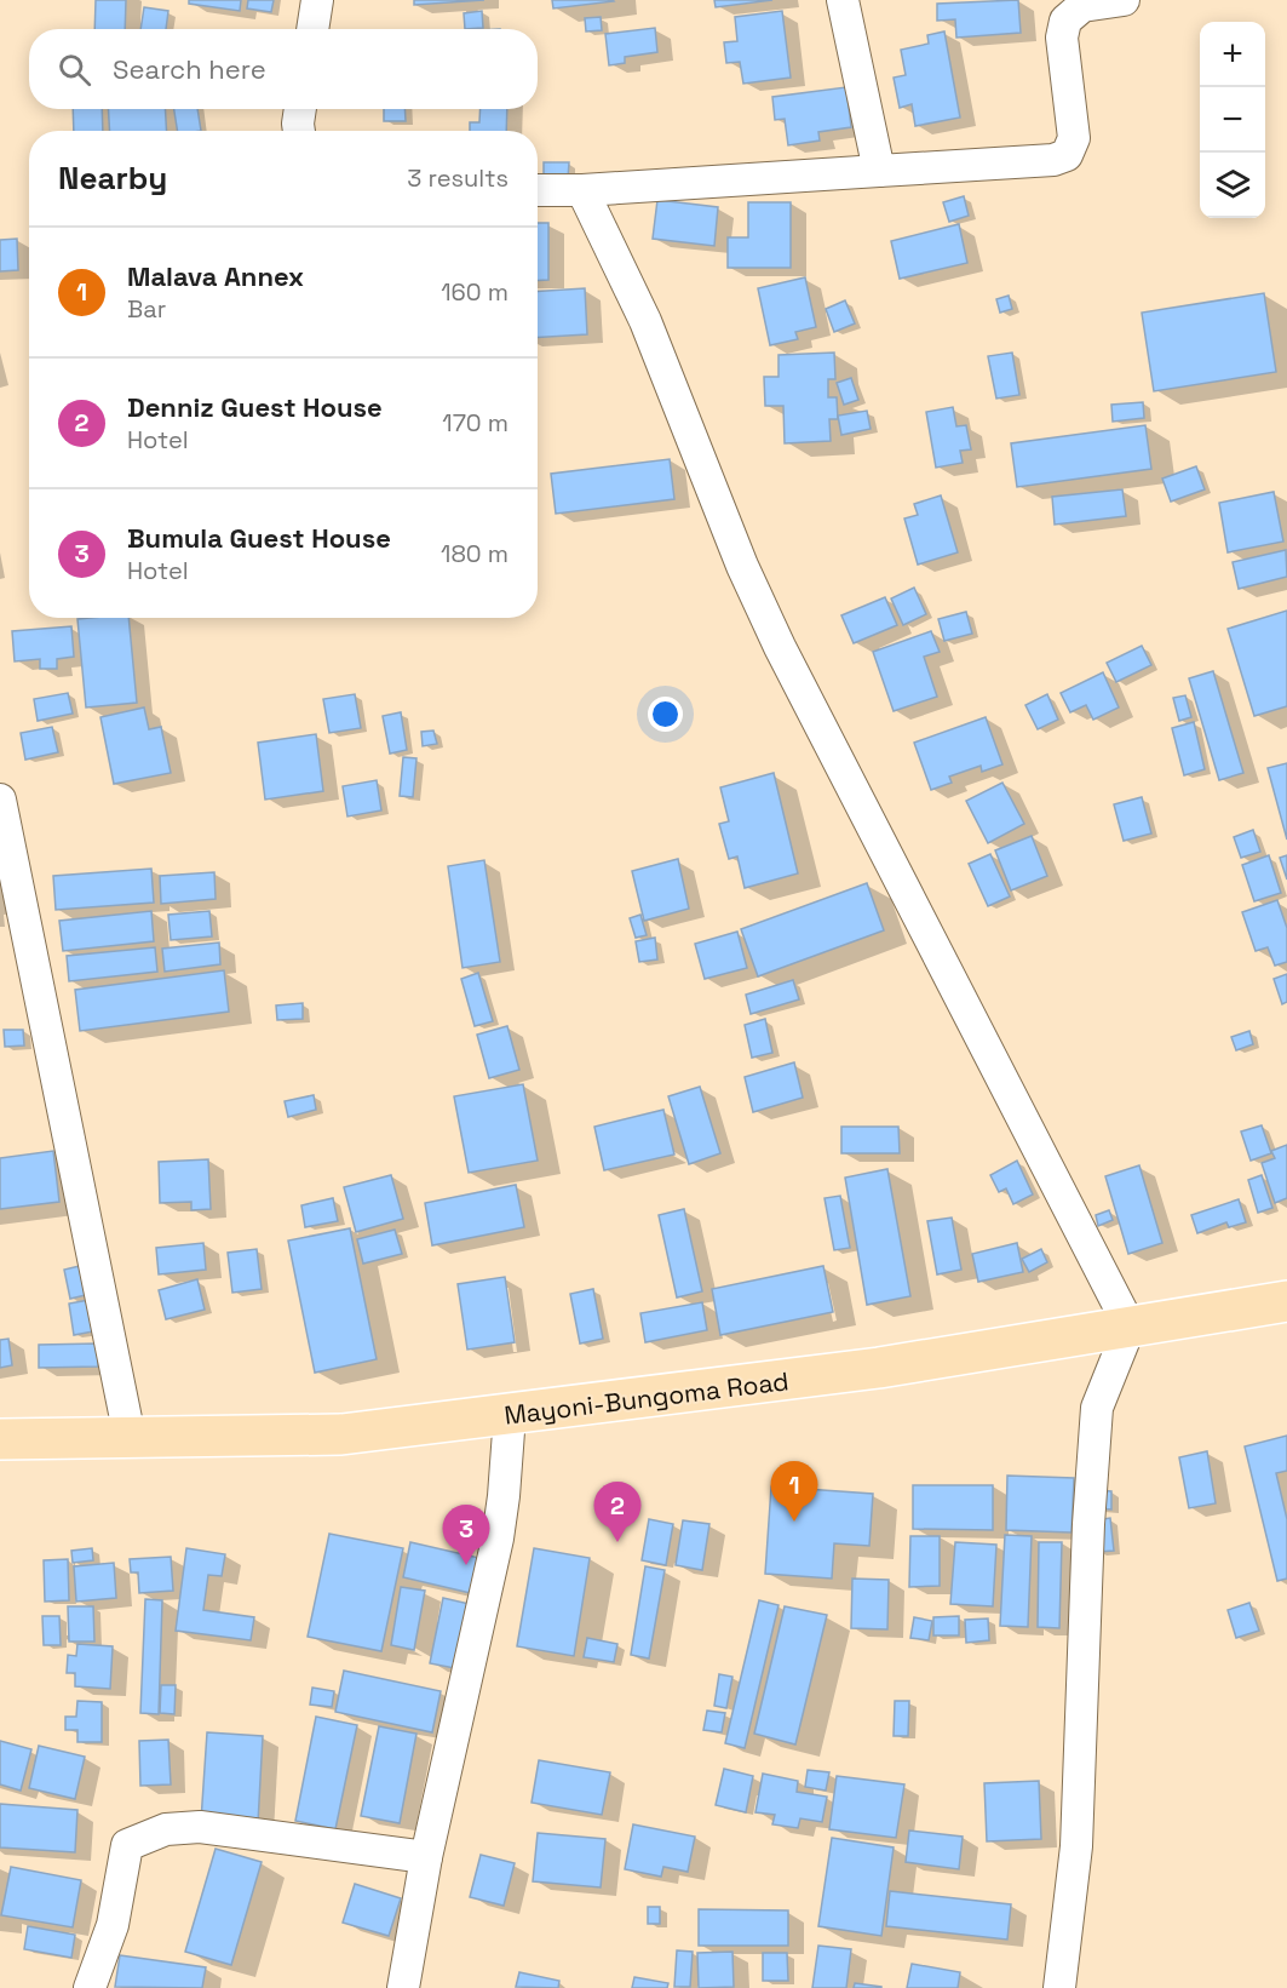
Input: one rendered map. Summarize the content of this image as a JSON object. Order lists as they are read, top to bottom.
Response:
{
  "streets": {
    "main road": ["Mayoni-Bungoma Road"]
  },
  "page": {
    "map_buttons": ["+", "−"],
    "search": "Search here",
    "heading": ["Nearby", "3 results"],
    "list": [
      {
        "mark": "1",
        "name": "Malava Annex",
        "note": "Bar",
        "value": "160 m"
      },
      {
        "mark": "2",
        "name": "Denniz Guest House",
        "note": "Hotel",
        "value": "170 m"
      },
      {
        "mark": "3",
        "name": "Bumula Guest House",
        "note": "Hotel",
        "value": "180 m"
      }
    ],
    "pins": ["1", "2", "3"]
  }
}
